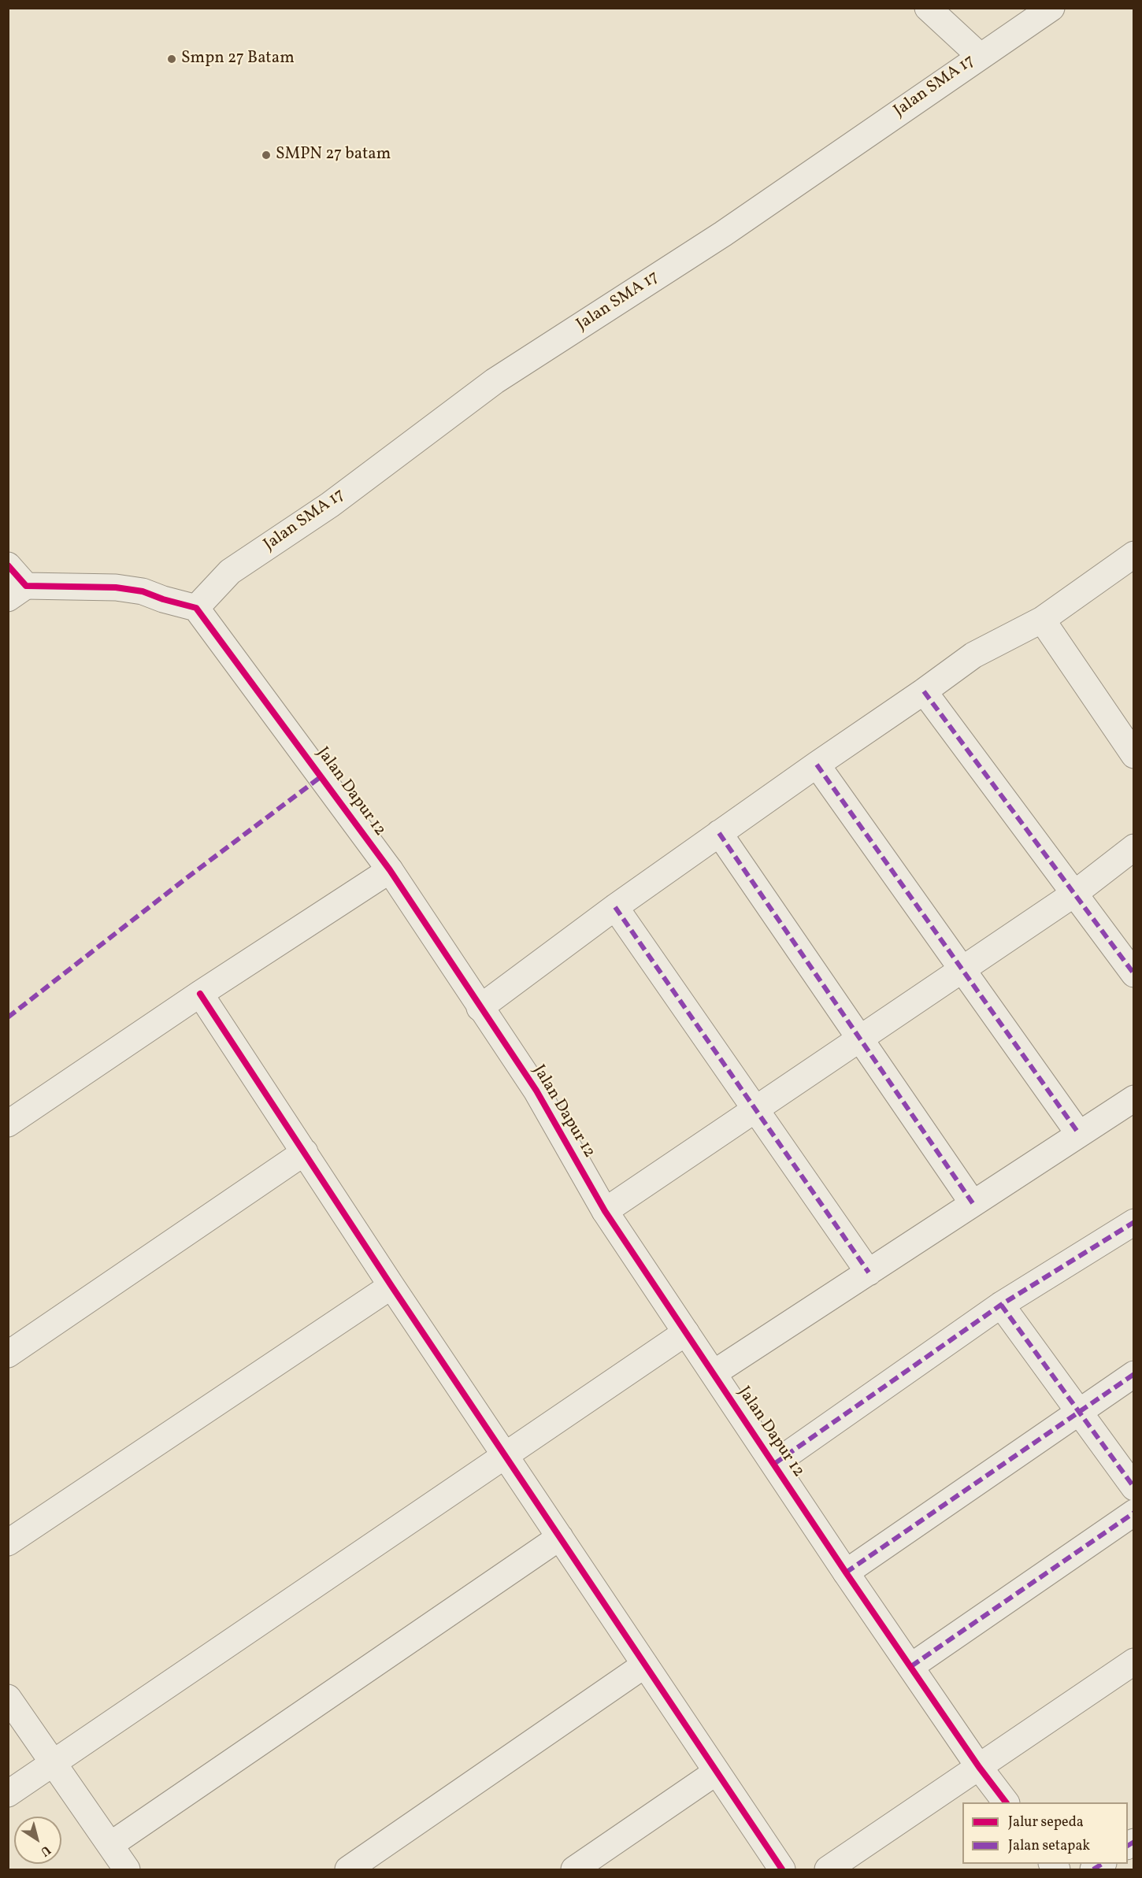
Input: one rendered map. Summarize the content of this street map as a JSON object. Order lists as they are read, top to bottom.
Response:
{
  "streets": {
    "street": ["Jalan SMA 17", "Jalan Dapur 12"]
  },
  "crossings": [
    ["Jalan SMA 17", "Jalan Dapur 12"]
  ],
  "places": ["Smpn 27 Batam", "SMPN 27 batam"],
  "legend": ["Jalur sepeda", "Jalan setapak"],
  "north": "bottom right"
}
